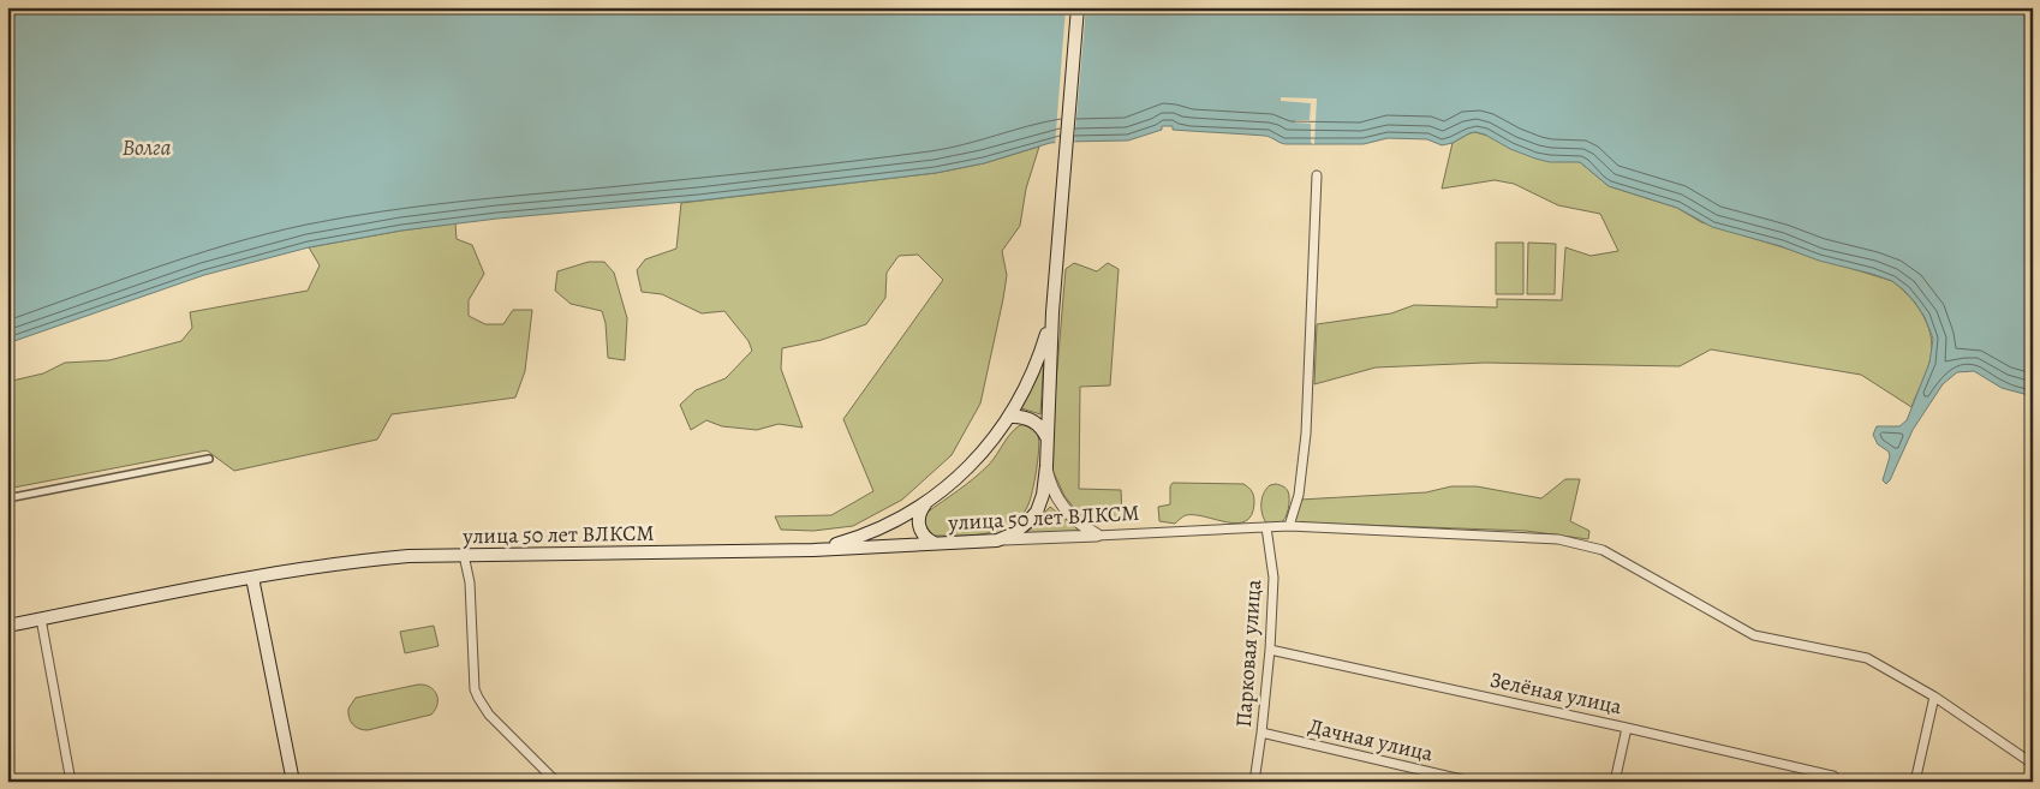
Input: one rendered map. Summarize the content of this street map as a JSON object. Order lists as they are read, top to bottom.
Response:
{
  "streets": {
    "main road": ["улица 50 лет ВЛКСМ"],
    "street": ["Парковая улица", "Зелёная улица", "Дачная улица"]
  },
  "crossings": [
    ["улица 50 лет ВЛКСМ", "Парковая улица"],
    ["Парковая улица", "Зелёная улица"],
    ["Парковая улица", "Дачная улица"]
  ],
  "water": ["Волга"]
}
